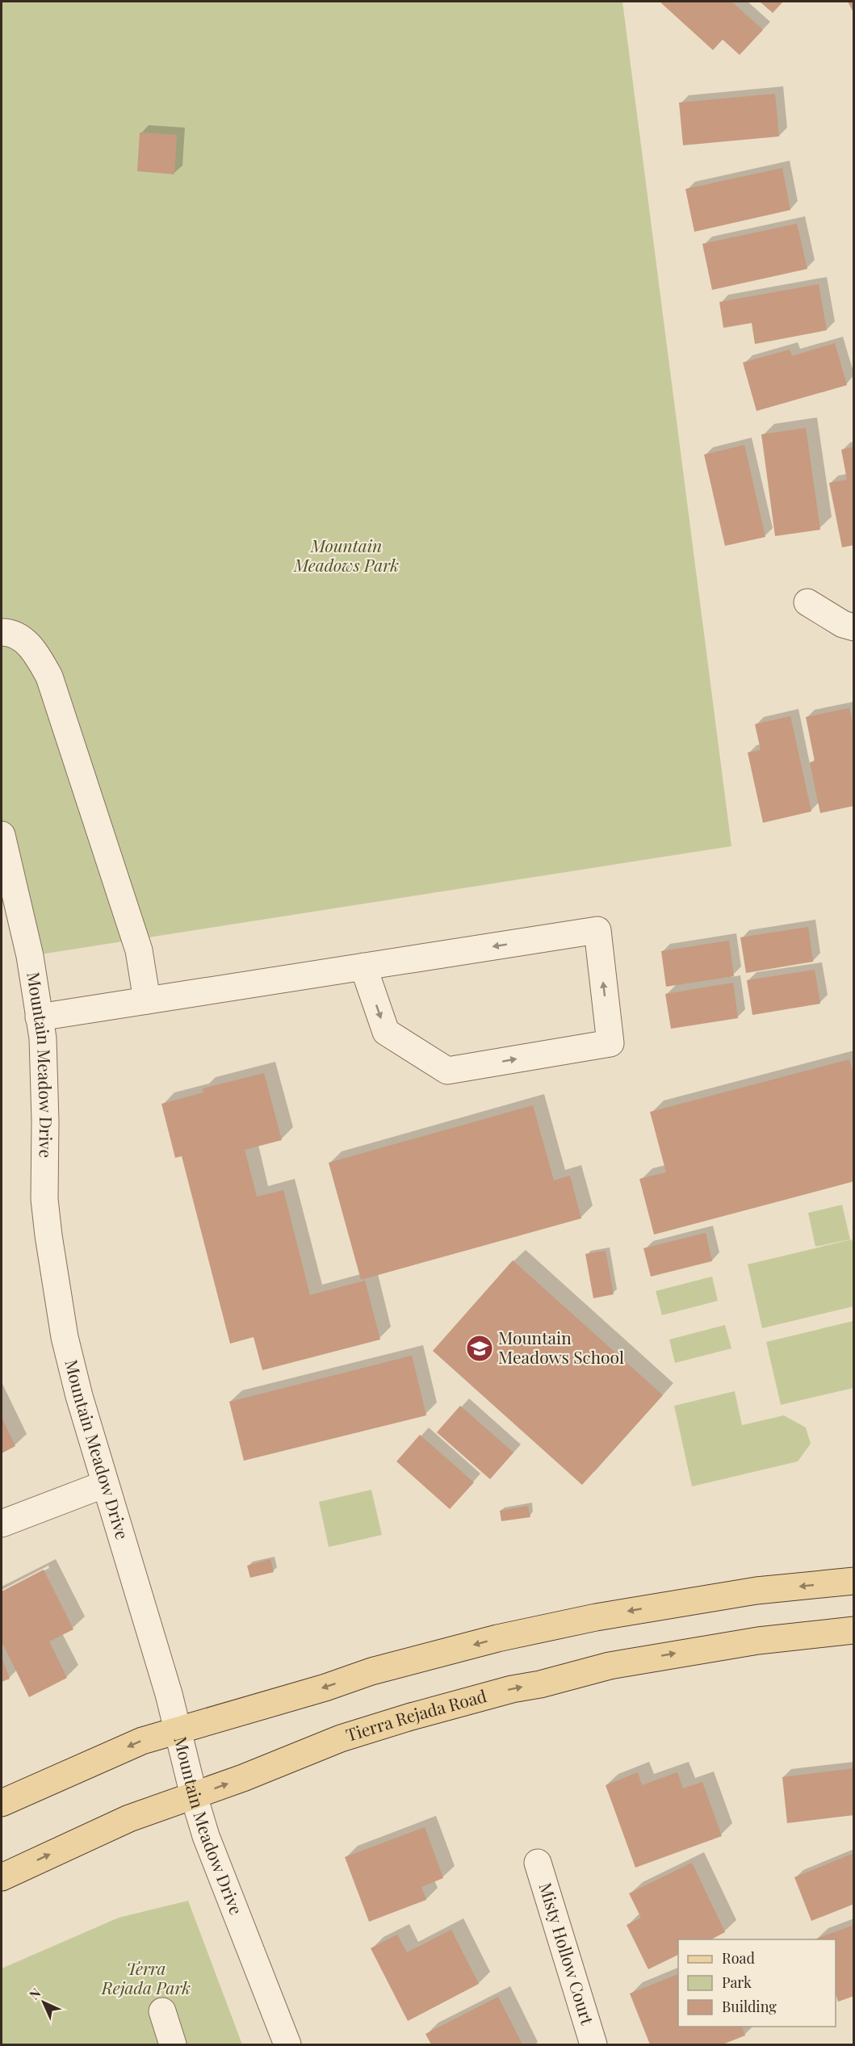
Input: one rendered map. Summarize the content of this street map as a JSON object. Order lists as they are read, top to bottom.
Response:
{
  "streets": {
    "main road": ["Tierra Rejada Road"],
    "street": ["Mountain Meadow Drive", "Misty Hollow Court"]
  },
  "crossings": [
    ["Mountain Meadow Drive", "Tierra Rejada Road"]
  ],
  "parks": ["Mountain Meadows Park", "Terra Rejada Park"],
  "places": {
    "school or university": ["Mountain Meadows School"]
  },
  "legend": ["Road", "Park", "Building"],
  "north": "top left"
}
